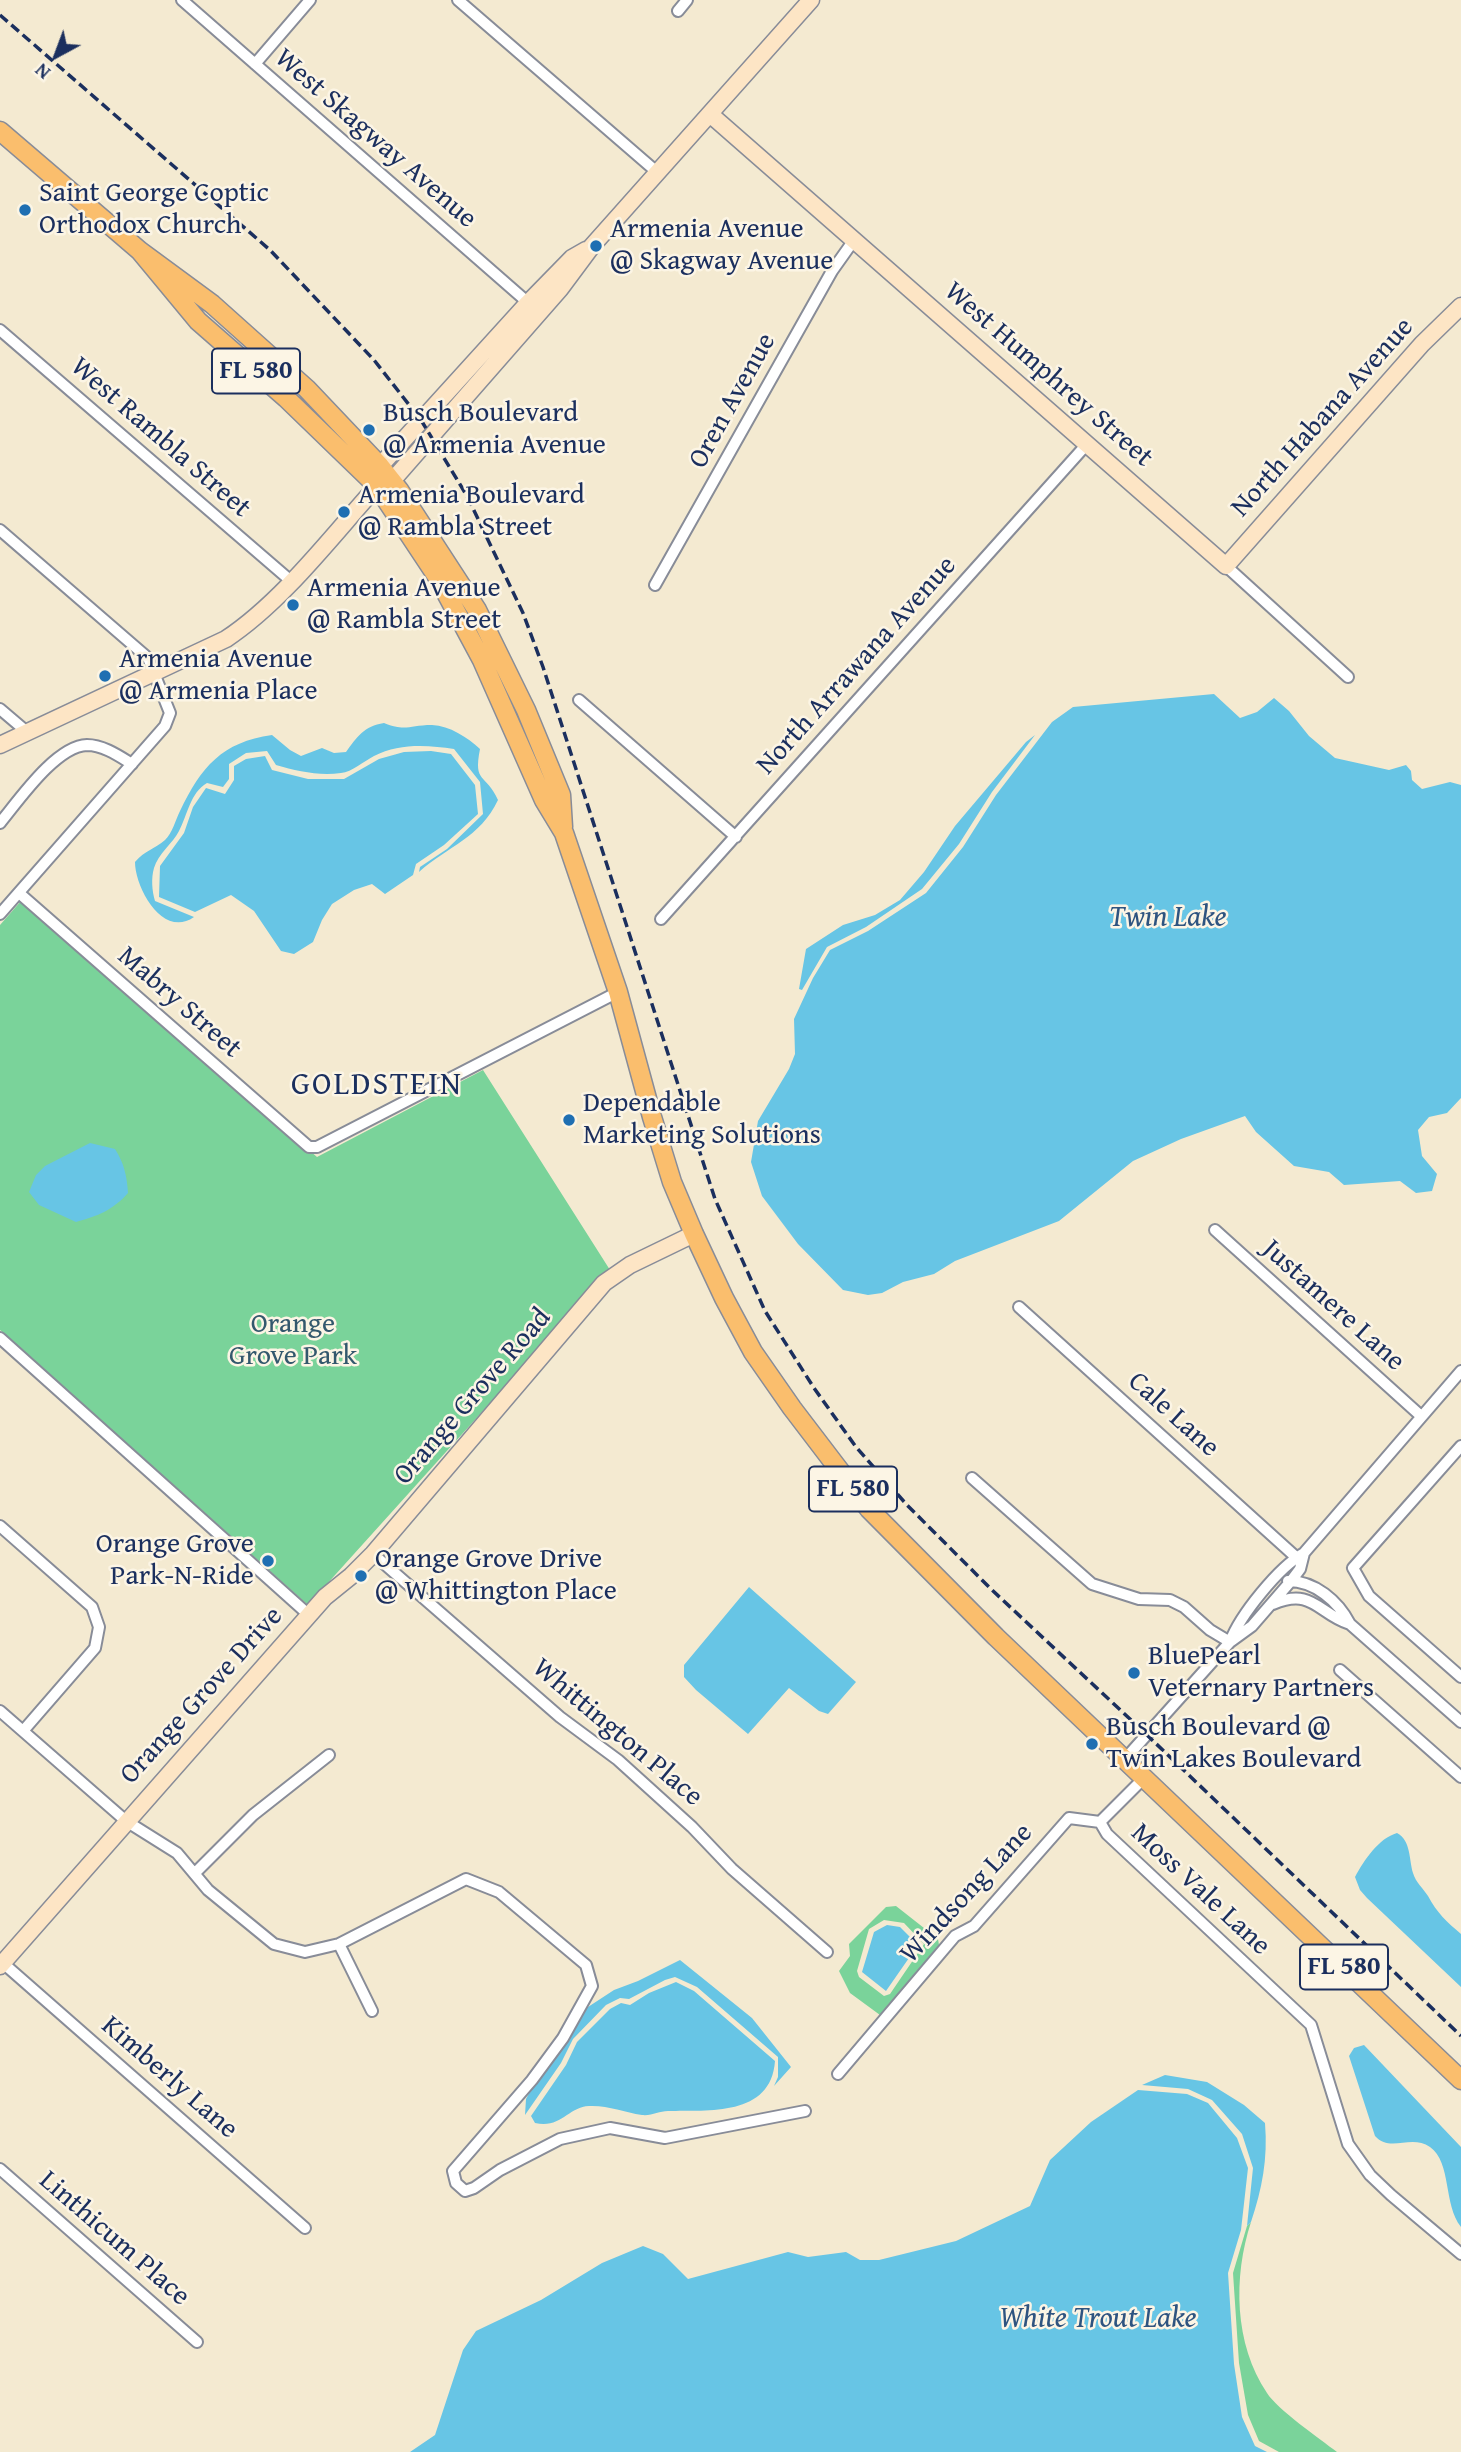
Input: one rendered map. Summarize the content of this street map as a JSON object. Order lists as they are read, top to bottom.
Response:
{
  "streets": {
    "main road": ["FL 580"],
    "street": [
      "West Skagway Avenue",
      "West Humphrey Street",
      "Oren Avenue",
      "North Habana Avenue",
      "West Rambla Street",
      "North Arrawana Avenue",
      "Mabry Street",
      "Justamere Lane",
      "Orange Grove Road",
      "Cale Lane",
      "Orange Grove Drive",
      "Whittington Place",
      "Moss Vale Lane",
      "Windsong Lane",
      "Kimberly Lane",
      "Linthicum Place"
    ]
  },
  "crossings": [
    ["FL 580", "Mabry Street"],
    ["FL 580", "Orange Grove Road"],
    ["West Humphrey Street", "Oren Avenue"],
    ["West Humphrey Street", "North Habana Avenue"],
    ["West Humphrey Street", "North Arrawana Avenue"],
    ["Orange Grove Road", "Orange Grove Drive"],
    ["Orange Grove Road", "Whittington Place"],
    ["Orange Grove Drive", "Kimberly Lane"],
    ["Moss Vale Lane", "Windsong Lane"]
  ],
  "districts": ["GOLDSTEIN"],
  "water": ["Twin Lake", "White Trout Lake"],
  "parks": ["Orange Grove Park"],
  "places": [
    "Saint George Coptic Orthodox Church",
    "Armenia Avenue @ Skagway Avenue",
    "Busch Boulevard @ Armenia Avenue",
    "Armenia Boulevard @ Rambla Street",
    "Armenia Avenue @ Rambla Street",
    "Armenia Avenue @ Armenia Place",
    "Dependable Marketing Solutions",
    "Orange Grove Park-N-Ride",
    "Orange Grove Drive @ Whittington Place",
    "BluePearl Veternary Partners",
    "Busch Boulevard @ Twin Lakes Boulevard"
  ],
  "north": "bottom left"
}
